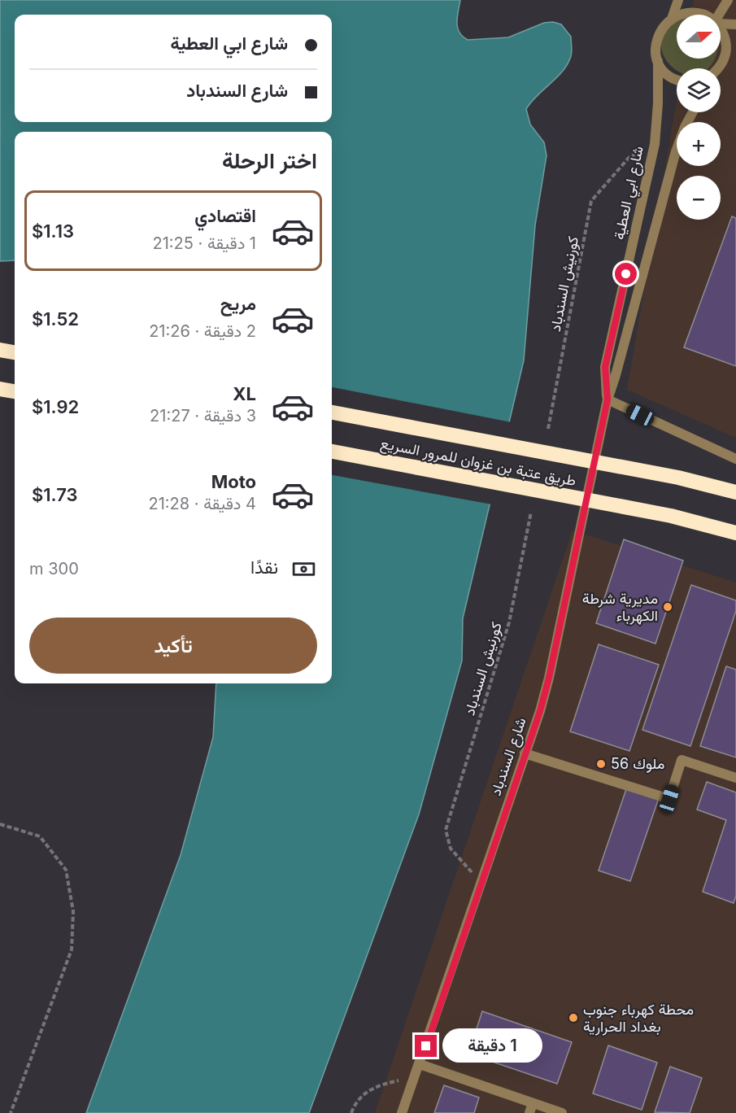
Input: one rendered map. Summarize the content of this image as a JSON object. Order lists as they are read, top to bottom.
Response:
{
  "streets": {
    "highway": ["طريق عتبة بن غزوان للمرور السريع"],
    "street": ["شارع ابي العطية", "شارع السندباد"],
    "path": ["كورنيش السندباد"]
  },
  "crossings": [
    ["شارع ابي العطية", "كورنيش السندباد"],
    ["شارع ابي العطية", "شارع السندباد"],
    ["كورنيش السندباد", "شارع السندباد"]
  ],
  "places": ["مديرية شرطة الكهرباء", "ملوك 56", "محطة كهرباء جنوب بغداد الحرارية"],
  "north": "right",
  "page": {
    "map_buttons": ["+", "−"],
    "banner": ["شارع ابي العطية", "شارع السندباد"],
    "heading": "اختر الرحلة",
    "list": [
      {
        "name": "اقتصادي",
        "note": "1 دقيقة · 21:25",
        "value": "$1.13"
      },
      {
        "name": "مريح",
        "note": "2 دقيقة · 21:26",
        "value": "$1.52"
      },
      {
        "name": "XL",
        "note": "3 دقيقة · 21:27",
        "value": "$1.92"
      },
      {
        "name": "Moto",
        "note": "4 دقيقة · 21:28",
        "value": "$1.73"
      }
    ],
    "pay": ["نقدًا", "300 m"],
    "buttons": "تأكيد",
    "bubble": "1 دقيقة"
  }
}
